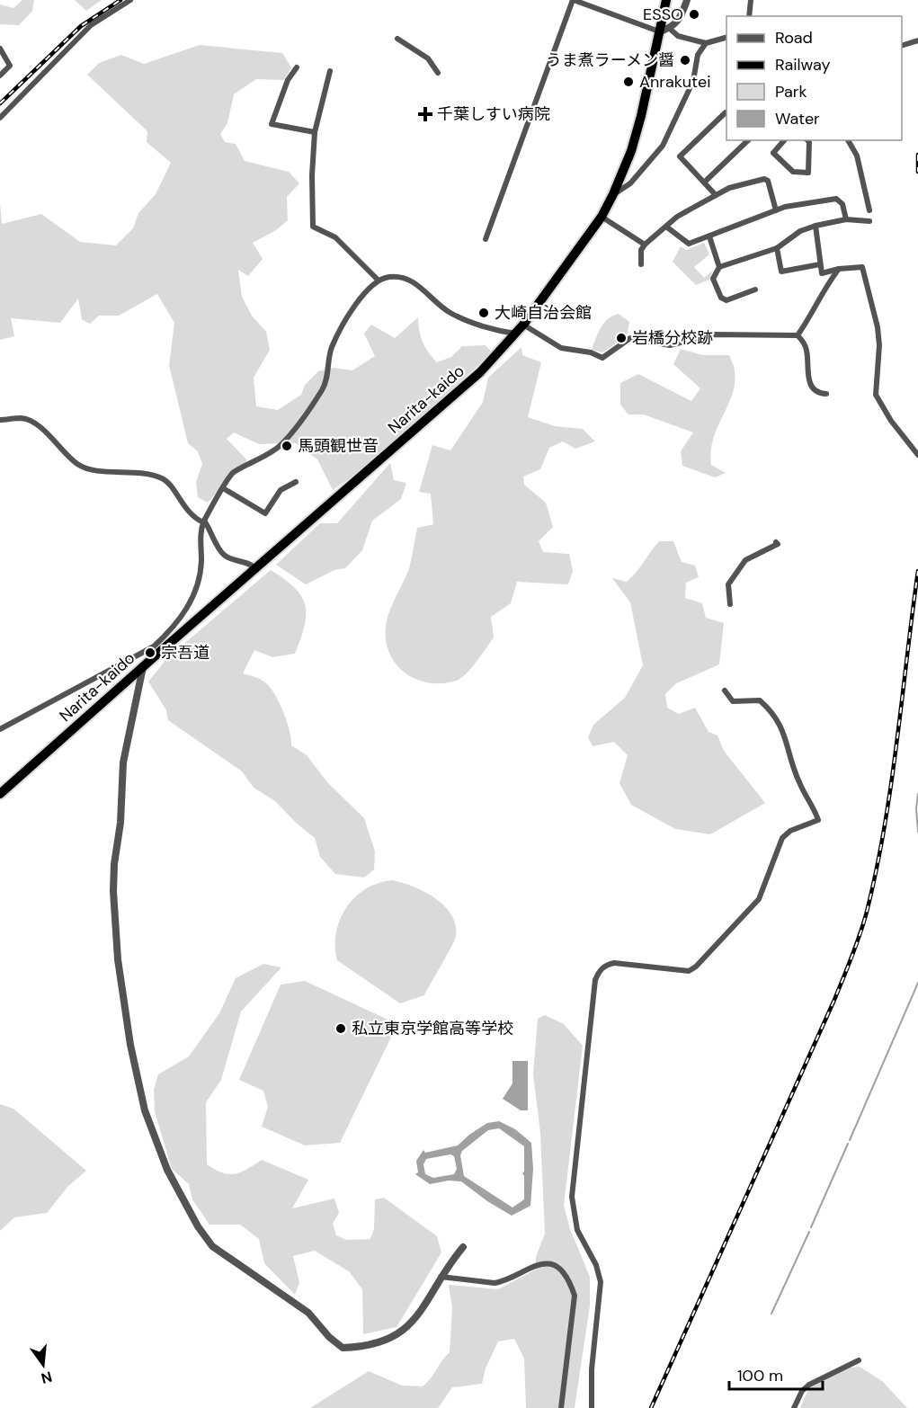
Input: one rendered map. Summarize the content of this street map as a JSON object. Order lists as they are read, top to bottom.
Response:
{
  "streets": {
    "highway": ["Narita-kaido"]
  },
  "places": {
    "other": [
      "ESSO",
      "うま煮ラーメン醤",
      "Anrakutei",
      "大崎自治会館",
      "岩橋分校跡",
      "馬頭観世音",
      "宗吾道",
      "私立東京学館高等学校"
    ],
    "health": ["千葉しすい病院"]
  },
  "legend": [
    "Road",
    "Railway",
    "Park",
    "Water"
  ],
  "scale_bar": "100 m",
  "north": "bottom"
}
